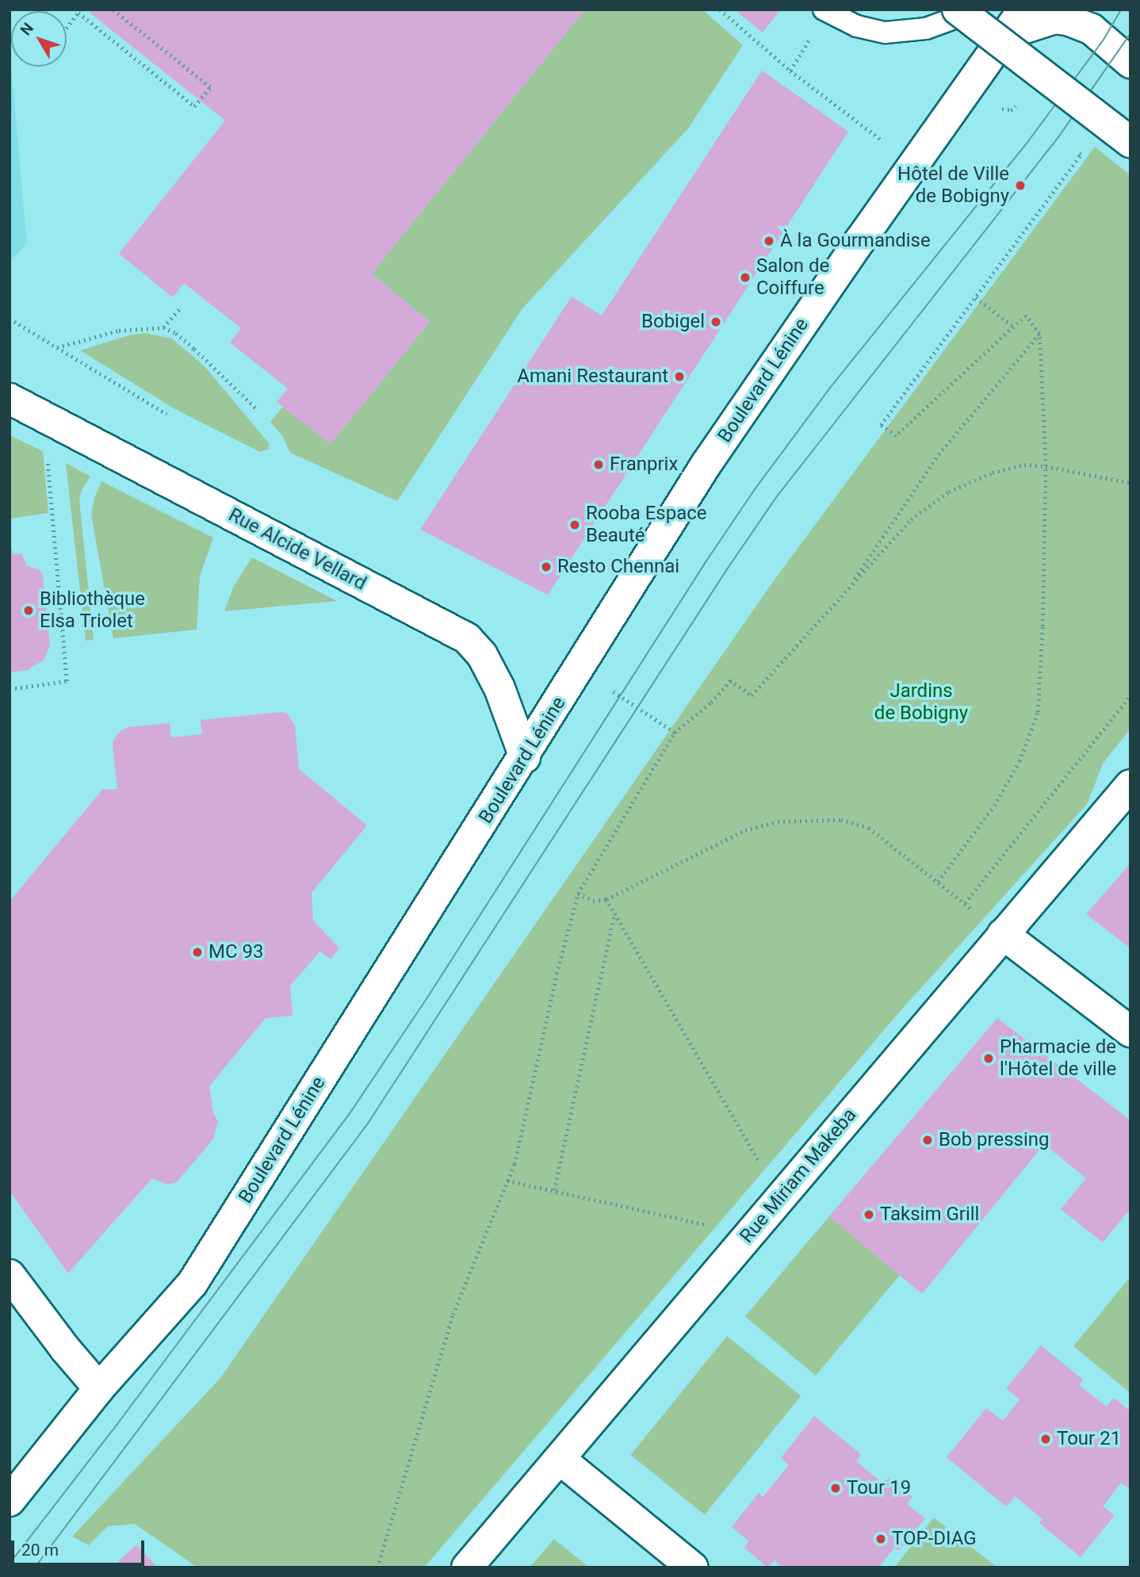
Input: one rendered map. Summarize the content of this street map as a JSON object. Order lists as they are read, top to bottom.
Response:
{
  "streets": {
    "street": ["Boulevard Lénine", "Rue Alcide Vellard", "Rue Miriam Makeba"]
  },
  "crossings": [
    ["Boulevard Lénine", "Rue Alcide Vellard"]
  ],
  "parks": ["Jardins de Bobigny"],
  "places": [
    "Hôtel de Ville de Bobigny",
    "À la Gourmandise",
    "Salon de Coiffure",
    "Bobigel",
    "Amani Restaurant",
    "Franprix",
    "Rooba Espace Beauté",
    "Resto Chennai",
    "Bibliothèque Elsa Triolet",
    "MC 93",
    "Pharmacie de l'Hôtel de ville",
    "Bob pressing",
    "Taksim Grill",
    "Tour 21",
    "Tour 19",
    "TOP-DIAG"
  ],
  "scale_bar": "20 m",
  "north": "top left"
}
